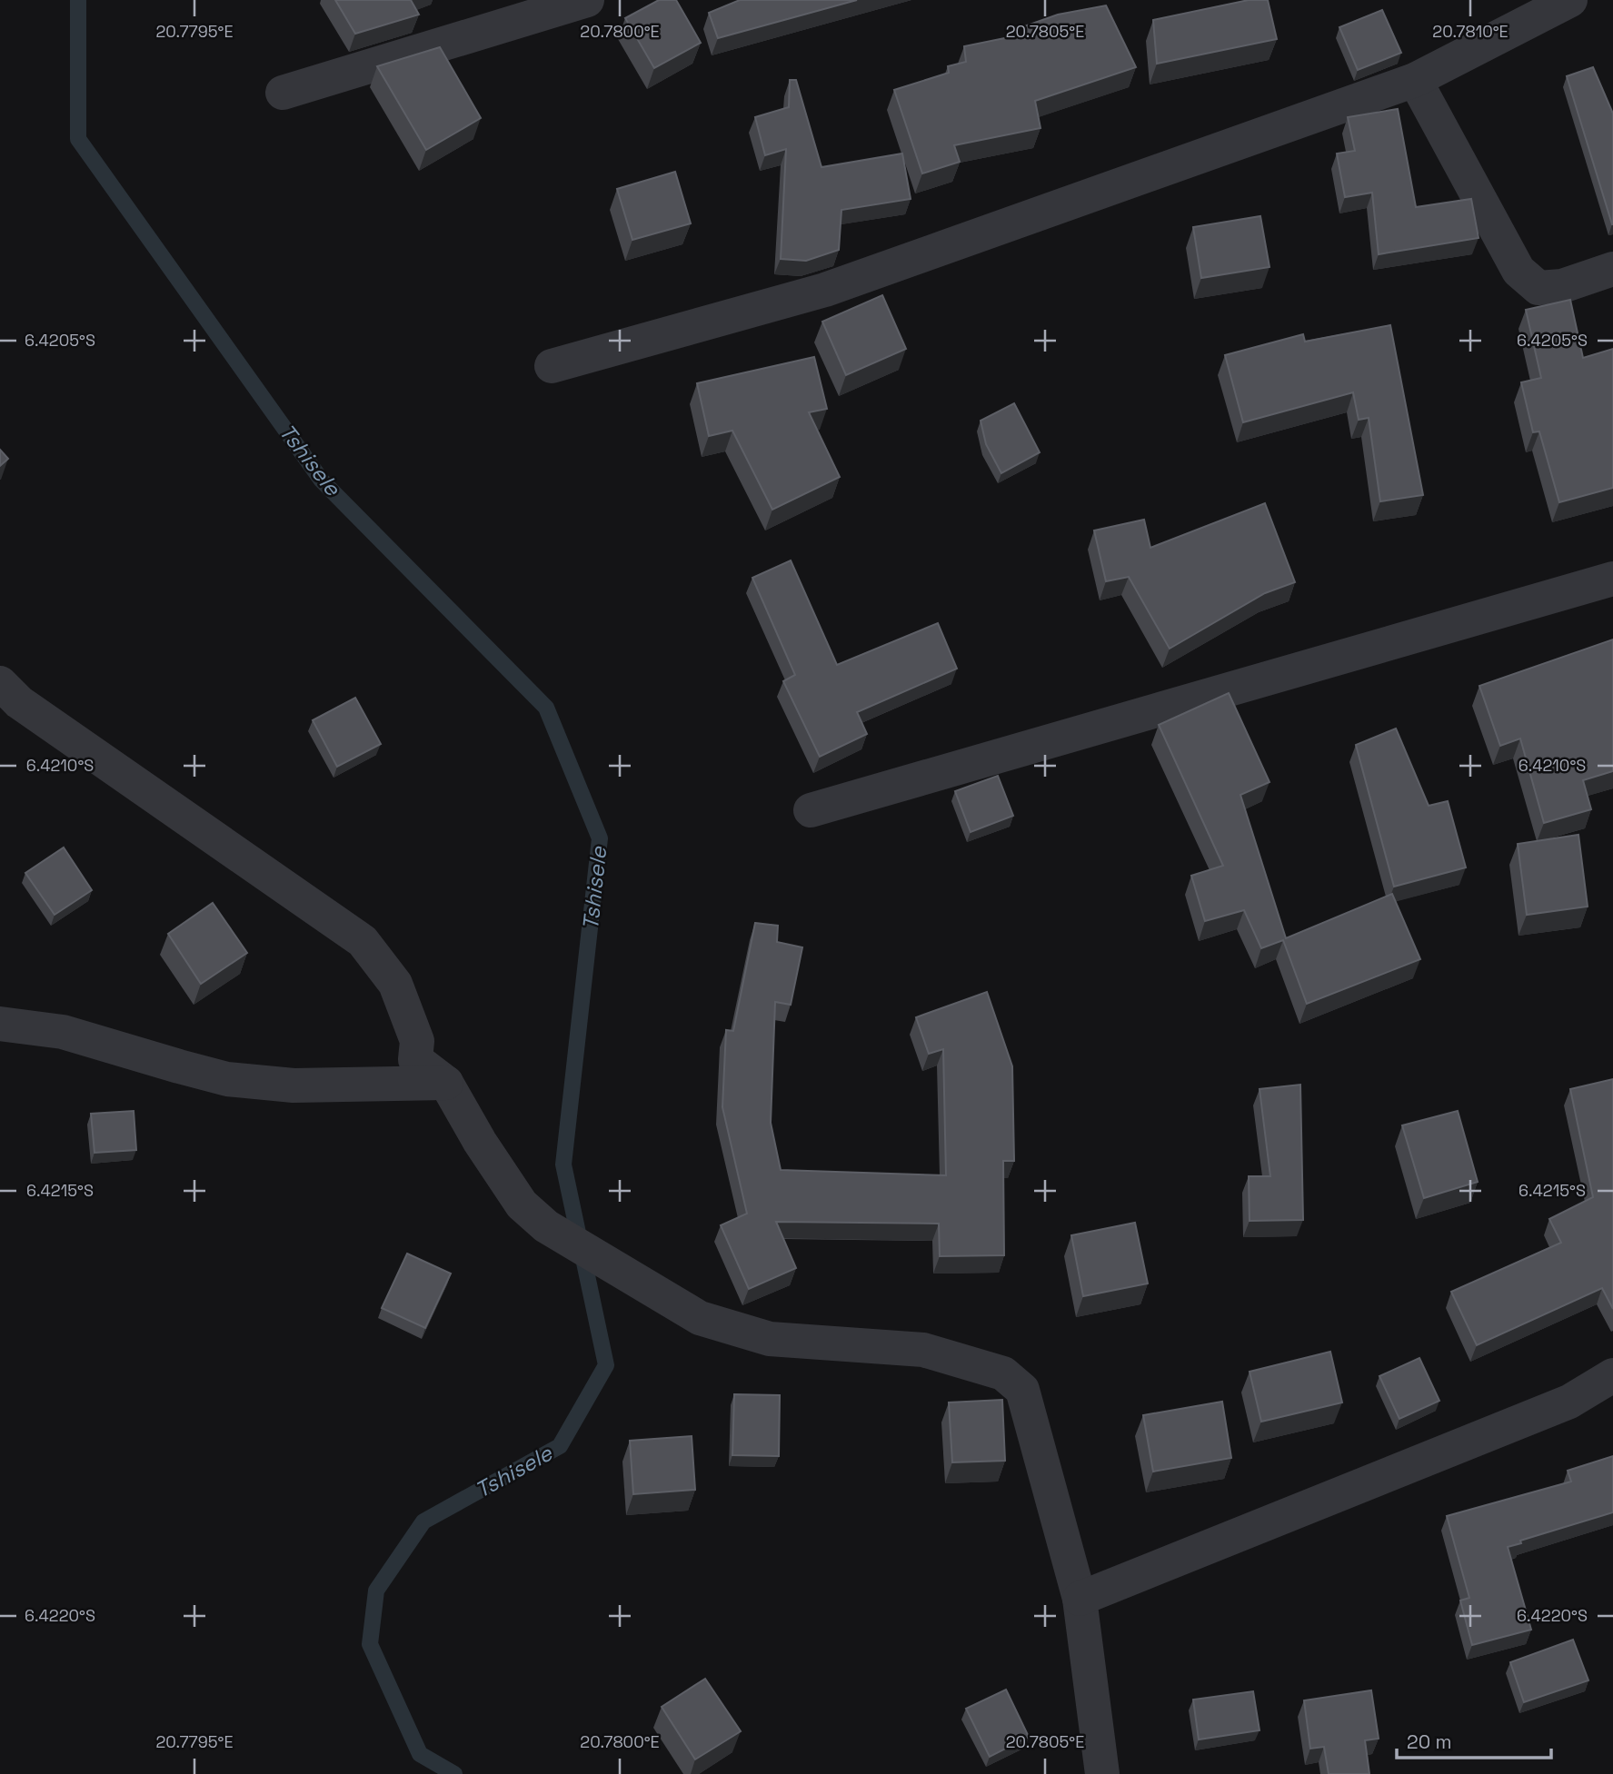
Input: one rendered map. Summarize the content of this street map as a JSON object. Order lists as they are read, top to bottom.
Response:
{
  "water": ["Tshisele"],
  "scale_bar": "20 m",
  "coordinates": [
    "20.7795°E",
    "20.7800°E",
    "20.7805°E",
    "20.7810°E",
    "6.4205°S",
    "6.4210°S",
    "6.4215°S",
    "6.4220°S"
  ]
}
